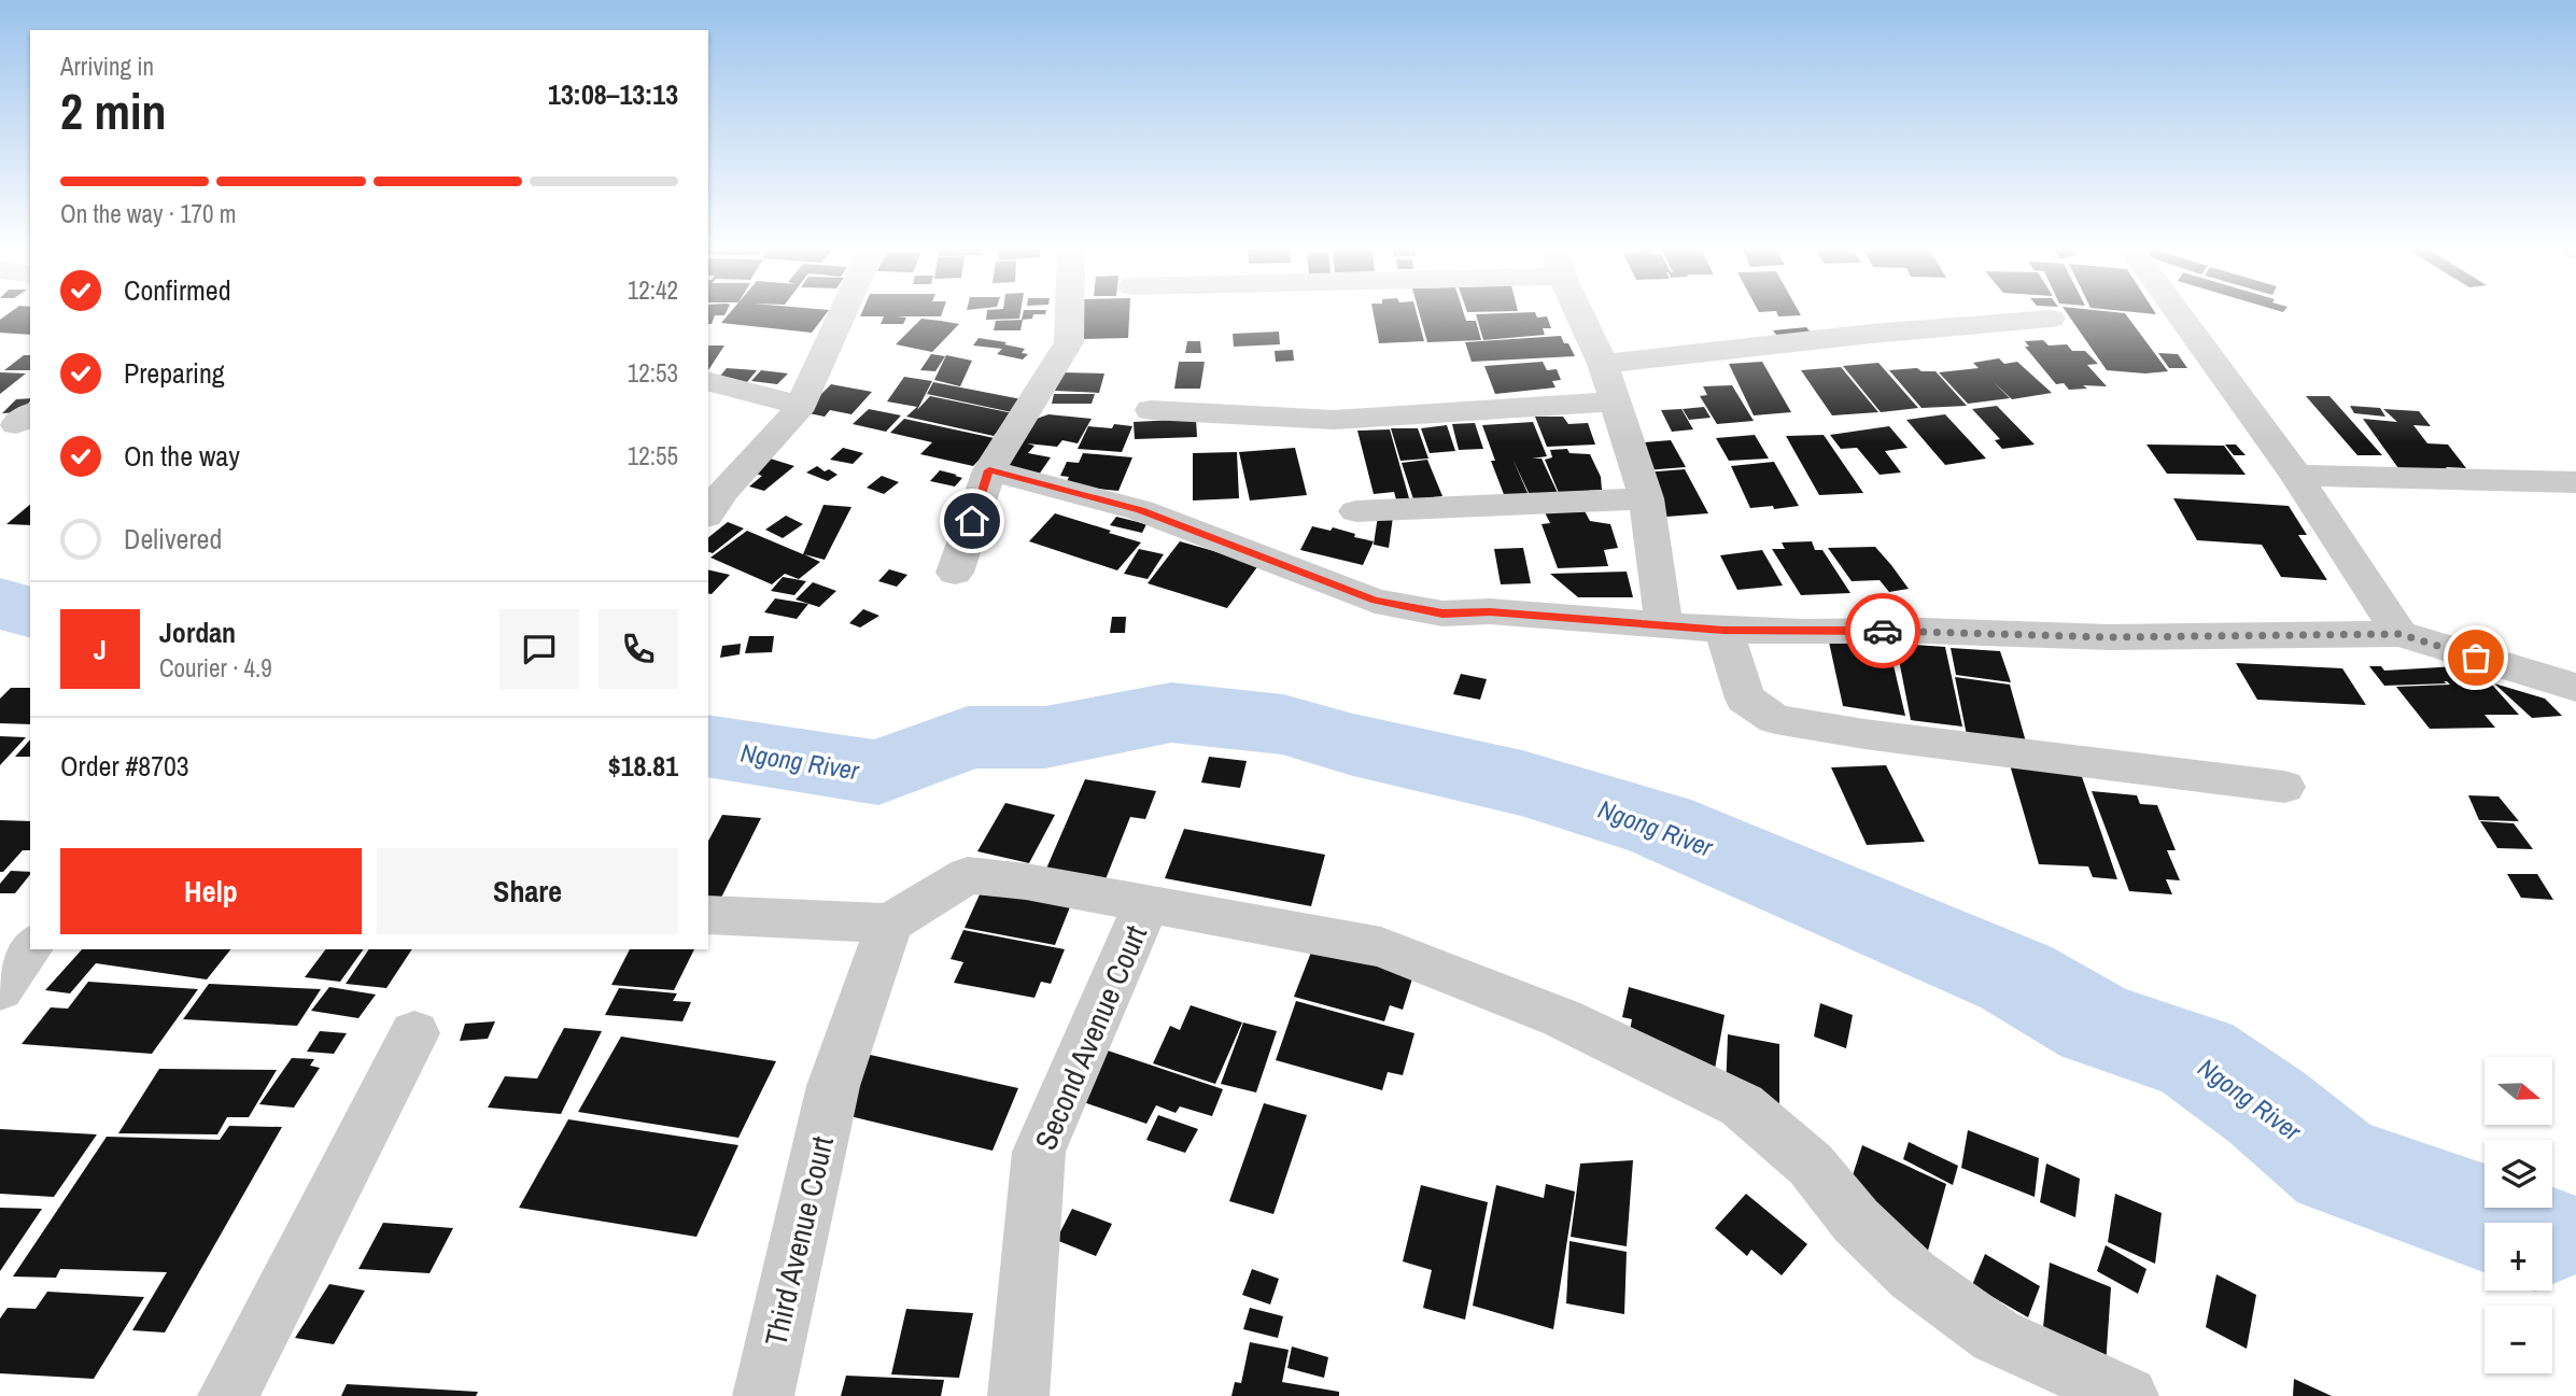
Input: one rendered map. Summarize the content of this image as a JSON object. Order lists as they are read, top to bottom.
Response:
{
  "streets": {
    "street": ["Second Avenue Court", "Third Avenue Court"]
  },
  "water": ["Ngong River"],
  "north": "right",
  "page": {
    "heading": ["2 min", "Arriving in", "13:08–13:13"],
    "panel": [
      "Jordan",
      "Courier · 4.9",
      "Order #8703",
      "$18.81"
    ],
    "bar": "On the way · 170 m",
    "list": [
      ["Confirmed", "12:42"],
      ["Preparing", "12:53"],
      ["On the way", "12:55"],
      "Delivered"
    ],
    "round": "J",
    "buttons": ["Help", "Share"],
    "map_buttons": ["+", "−"]
  }
}
